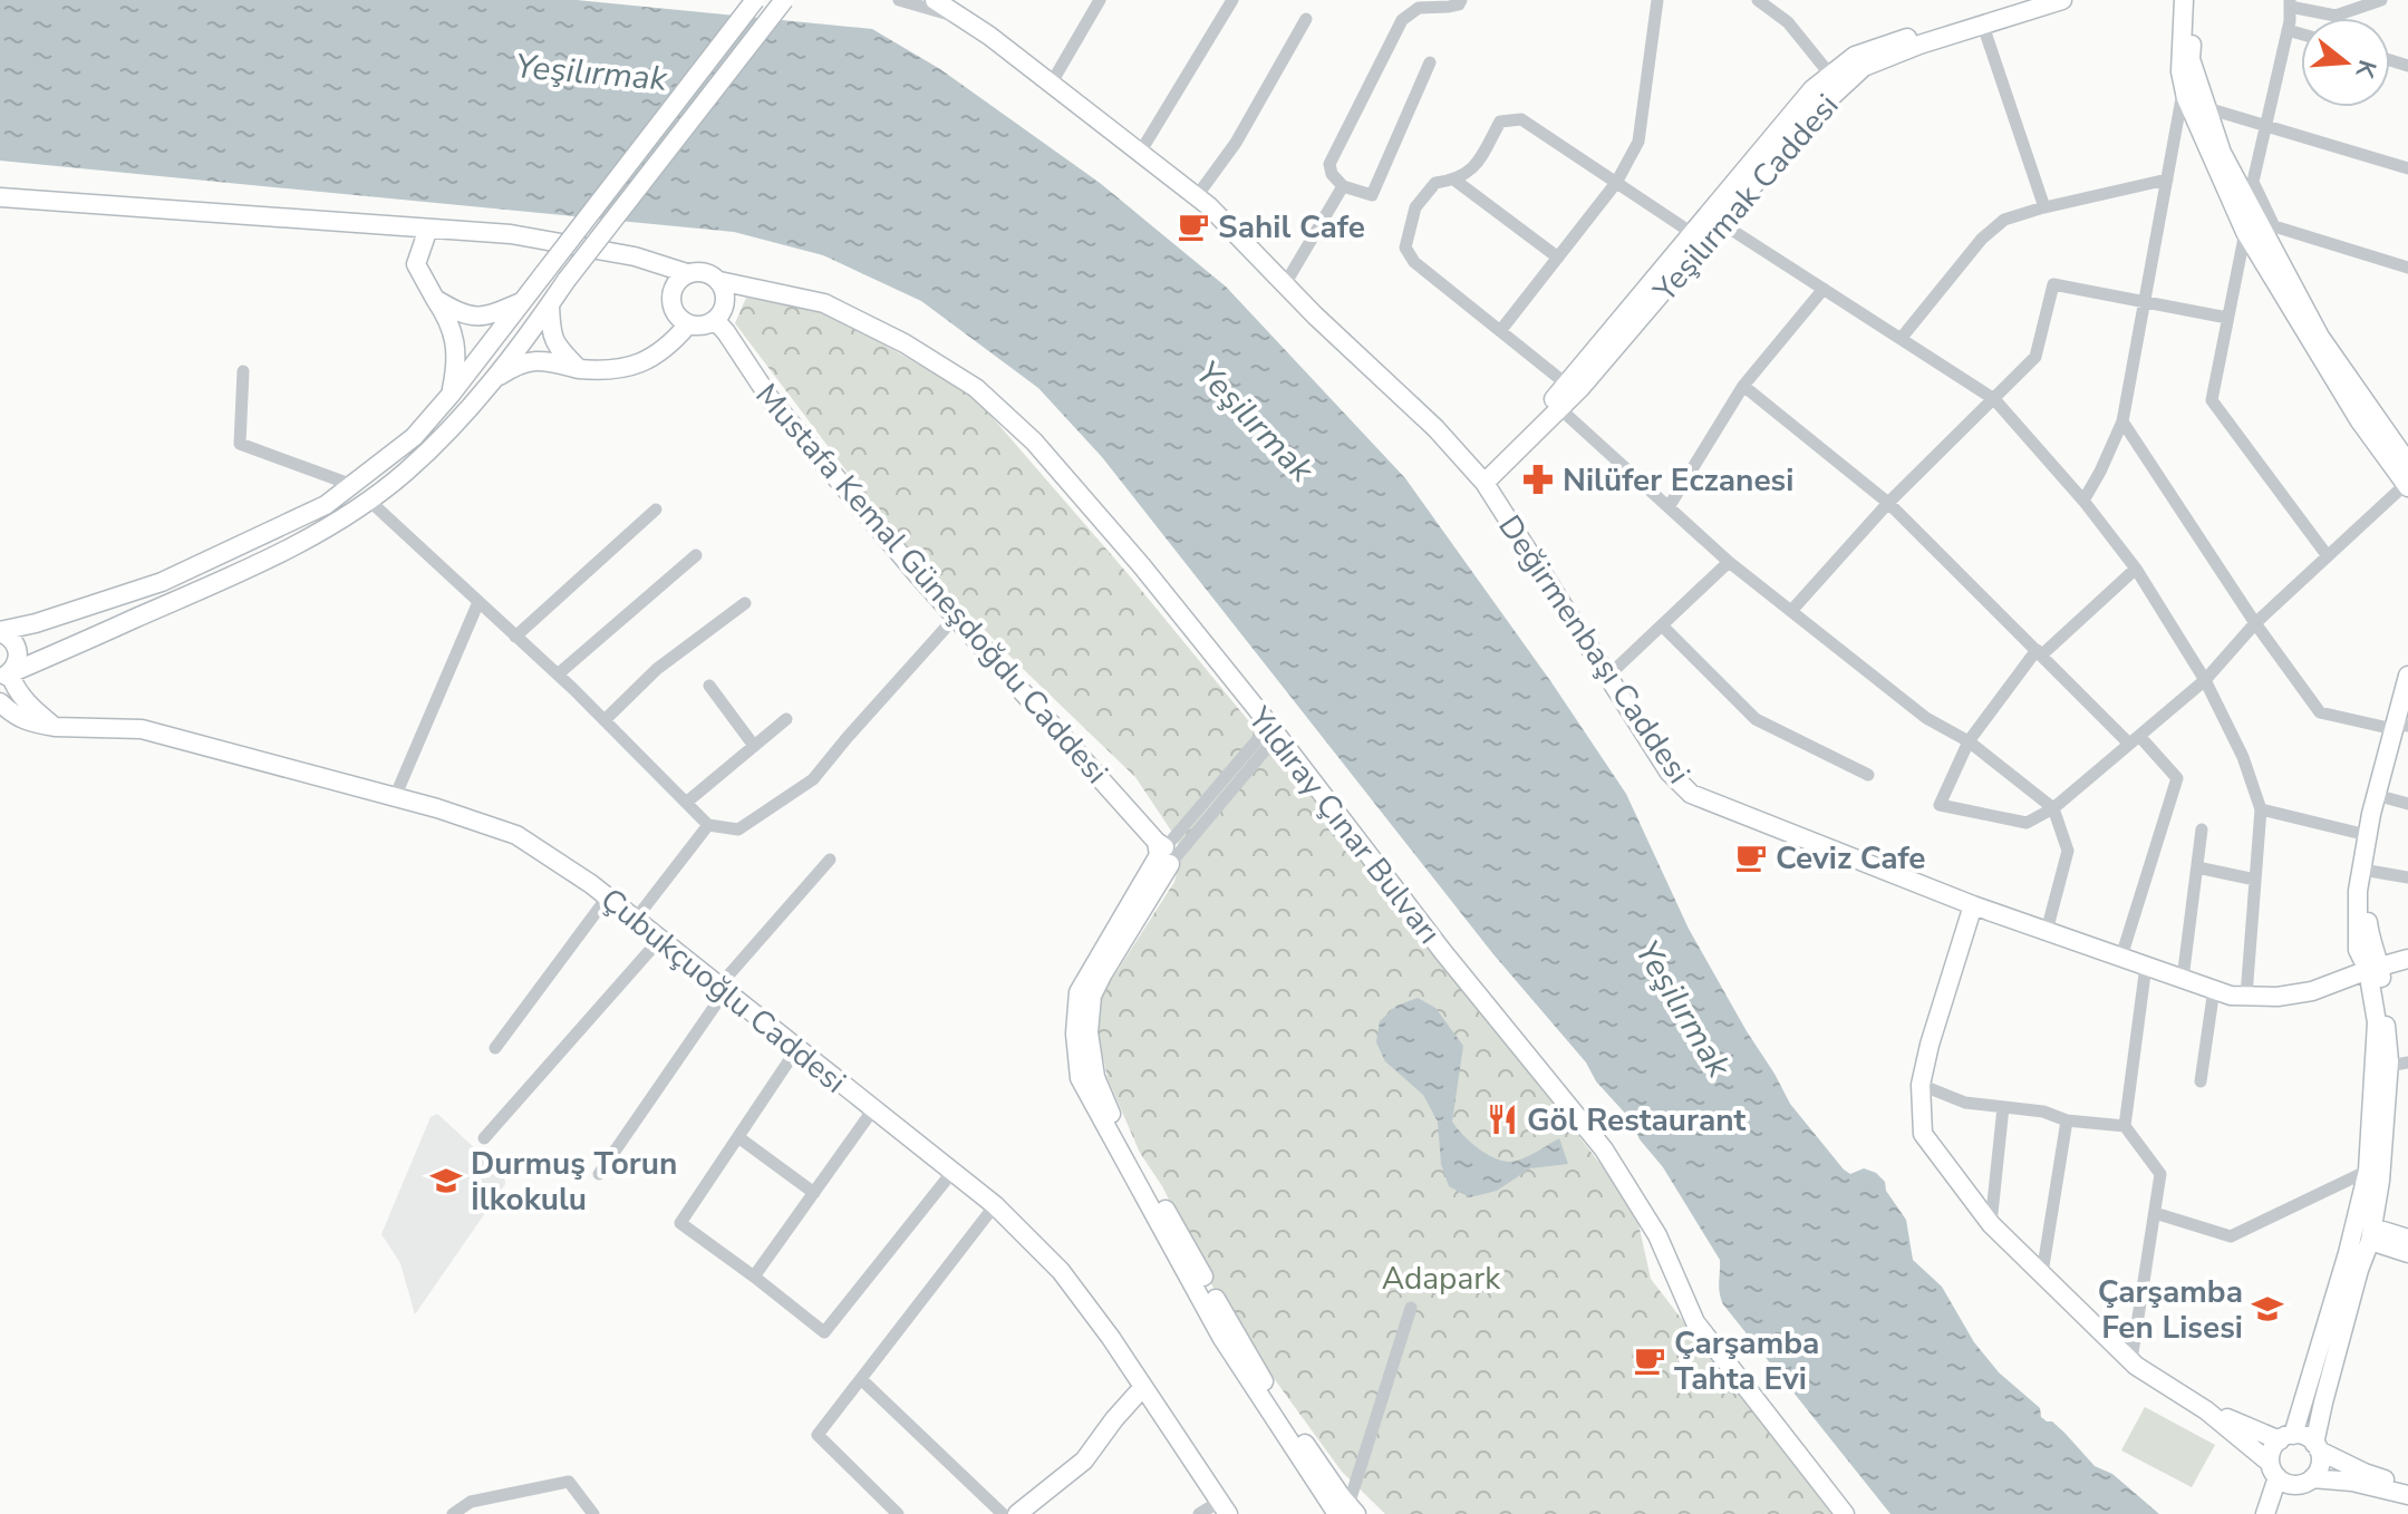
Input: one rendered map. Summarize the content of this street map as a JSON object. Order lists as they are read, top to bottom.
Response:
{
  "streets": {
    "main road": [
      "Yeşilırmak Caddesi",
      "Mustafa Kemal Güneşdoğdu Caddesi",
      "Değirmenbaşı Caddesi",
      "Yıldıray Çınar Bulvarı",
      "Çubukçuoğlu Caddesi"
    ]
  },
  "crossings": [
    ["Yeşilırmak Caddesi", "Değirmenbaşı Caddesi"],
    ["Mustafa Kemal Güneşdoğdu Caddesi", "Yıldıray Çınar Bulvarı"]
  ],
  "water": ["Yeşilırmak"],
  "parks": ["Adapark"],
  "places": {
    "cafe": ["Sahil Cafe", "Ceviz Cafe", "Çarşamba Tahta Evi"],
    "pharmacy": ["Nilüfer Eczanesi"],
    "restaurant": ["Göl Restaurant"],
    "school or university": ["Durmuş Torun İlkokulu", "Çarşamba Fen Lisesi"]
  },
  "north": "right"
}
